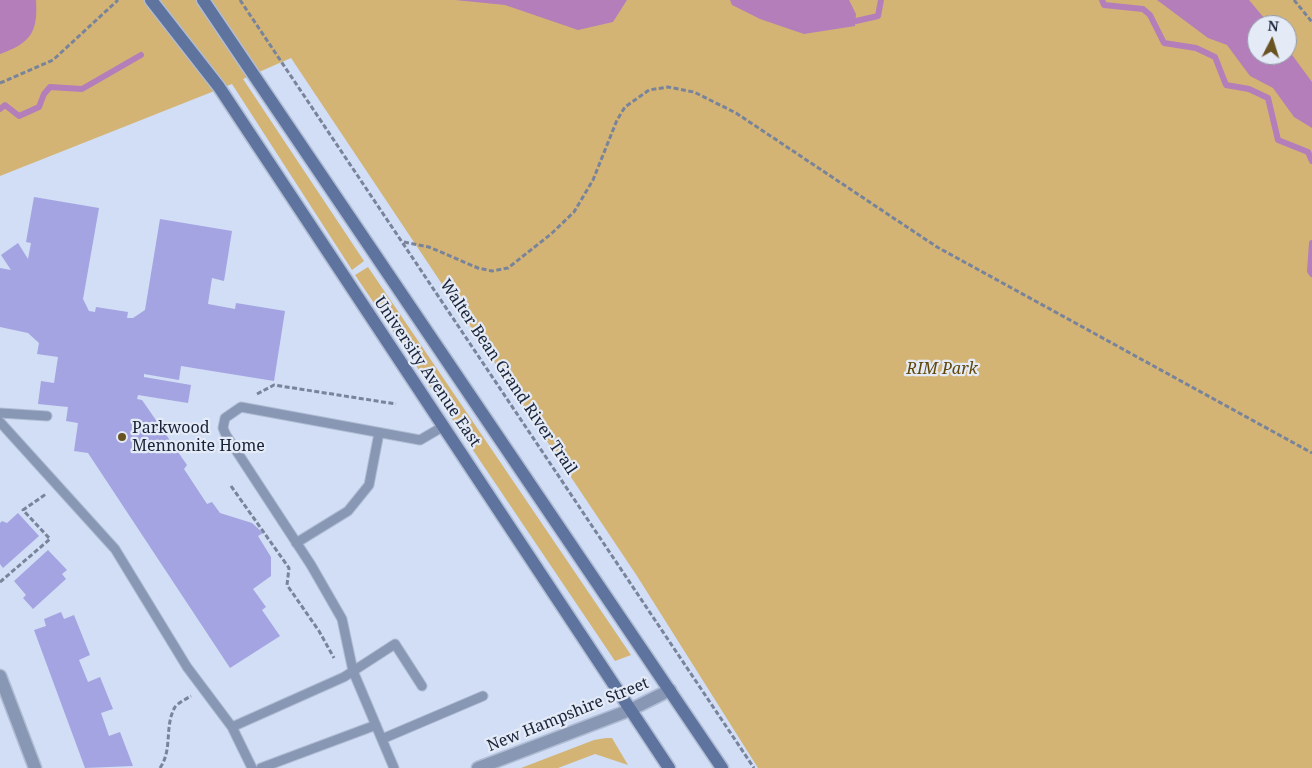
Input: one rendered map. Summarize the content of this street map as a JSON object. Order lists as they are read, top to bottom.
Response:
{
  "streets": {
    "main road": ["University Avenue East"],
    "street": ["New Hampshire Street"],
    "path": ["Walter Bean Grand River Trail"]
  },
  "crossings": [
    ["University Avenue East", "New Hampshire Street"]
  ],
  "parks": ["RIM Park"],
  "places": ["Parkwood Mennonite Home"],
  "north": "top"
}
